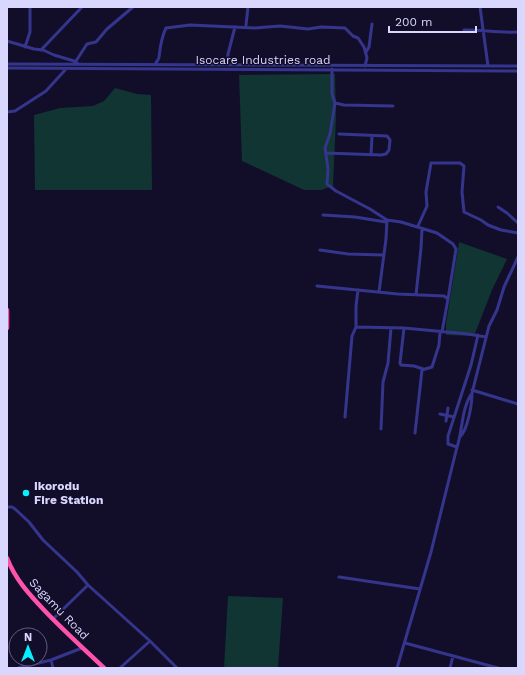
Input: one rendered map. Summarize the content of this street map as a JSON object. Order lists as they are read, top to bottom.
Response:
{
  "streets": {
    "highway": ["Sagamu Road"],
    "street": ["Isocare Industries road"]
  },
  "places": ["Ikorodu Fire Station"],
  "scale_bar": "200 m",
  "north": "top"
}
